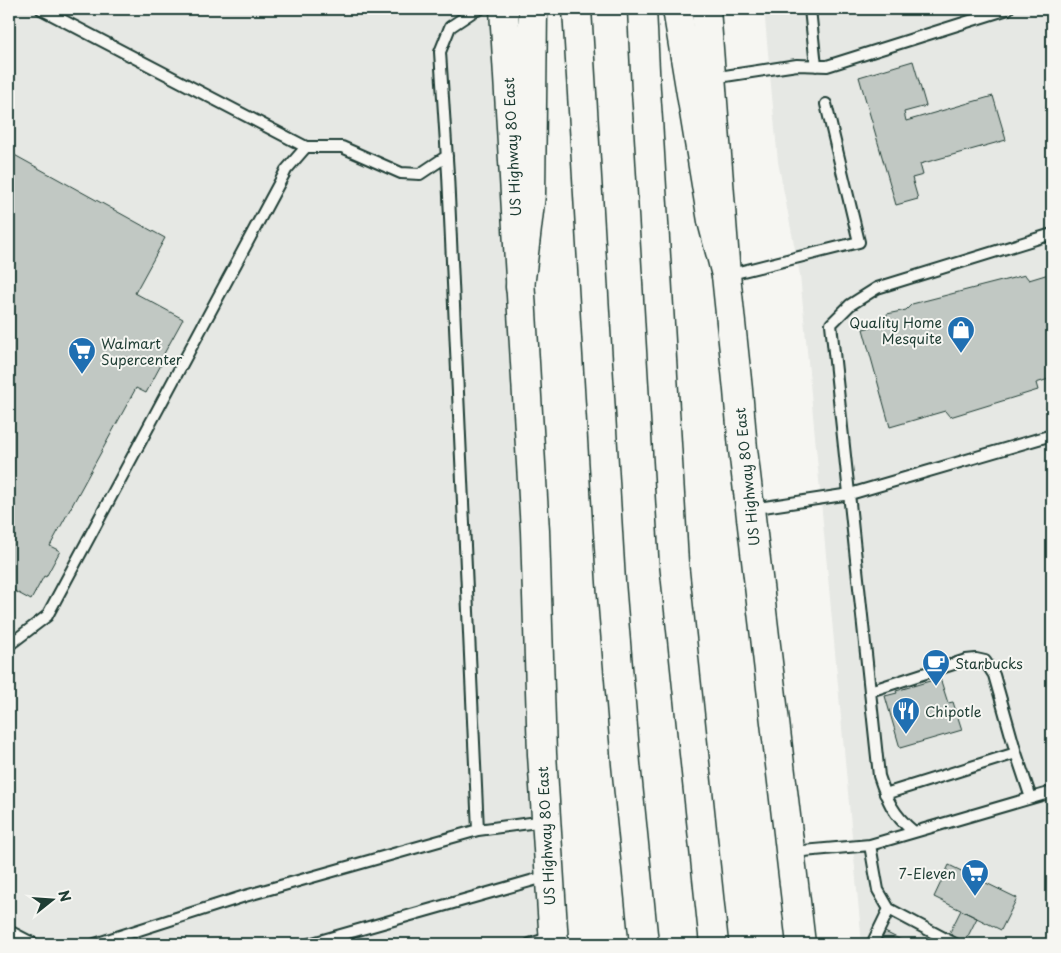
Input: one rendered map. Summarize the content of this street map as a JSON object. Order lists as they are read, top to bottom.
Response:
{
  "streets": {
    "main road": ["US Highway 80 East"]
  },
  "places": {
    "shop": ["Quality Home Mesquite"],
    "supermarket": ["Walmart Supercenter", "7-Eleven"],
    "cafe": ["Starbucks"],
    "restaurant": ["Chipotle"]
  },
  "north": "right"
}
